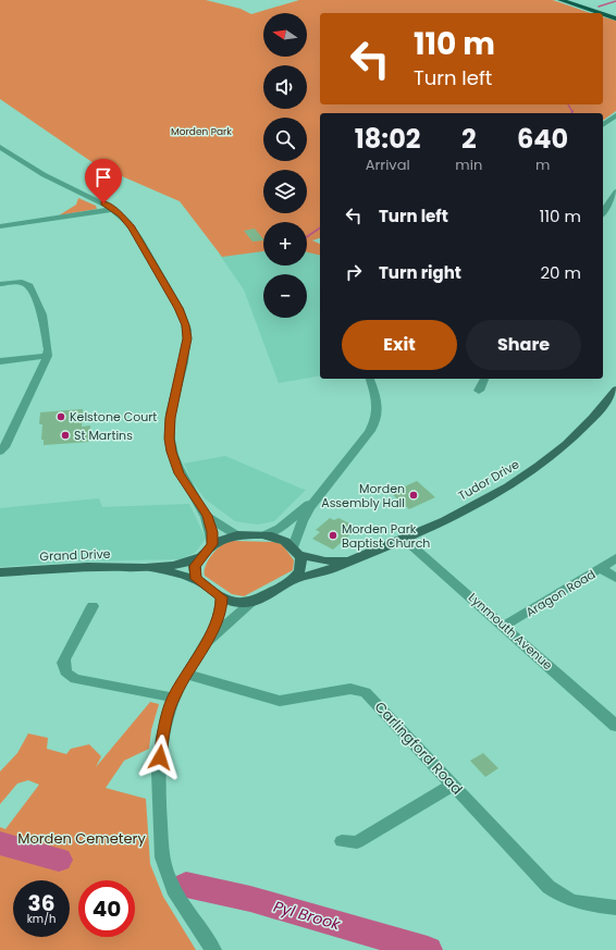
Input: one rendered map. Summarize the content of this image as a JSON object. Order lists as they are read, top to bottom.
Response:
{
  "streets": {
    "main road": ["Tudor Drive", "Grand Drive"],
    "street": ["Aragon Road", "Lynmouth Avenue", "Carlingford Road"]
  },
  "crossings": [
    ["Tudor Drive", "Grand Drive"],
    ["Tudor Drive", "Lynmouth Avenue"],
    ["Aragon Road", "Lynmouth Avenue"]
  ],
  "water": ["Pyl Brook"],
  "parks": ["Morden Park", "Morden Cemetery"],
  "places": [
    "Kelstone Court",
    "St Martins",
    "Morden Assembly Hall",
    "Morden Park Baptist Church"
  ],
  "north": "left",
  "page": {
    "map_buttons": ["+", "−"],
    "turn": ["110 m", "Turn left"],
    "eta": [
      "18:02",
      "Arrival",
      "2",
      "min",
      "640",
      "m"
    ],
    "list": [
      {
        "name": "Turn left",
        "value": "110 m"
      },
      {
        "name": "Turn right",
        "value": "20 m"
      }
    ],
    "buttons": ["Exit", "Share"],
    "speed": "36 km/h",
    "limit": "40"
  }
}
